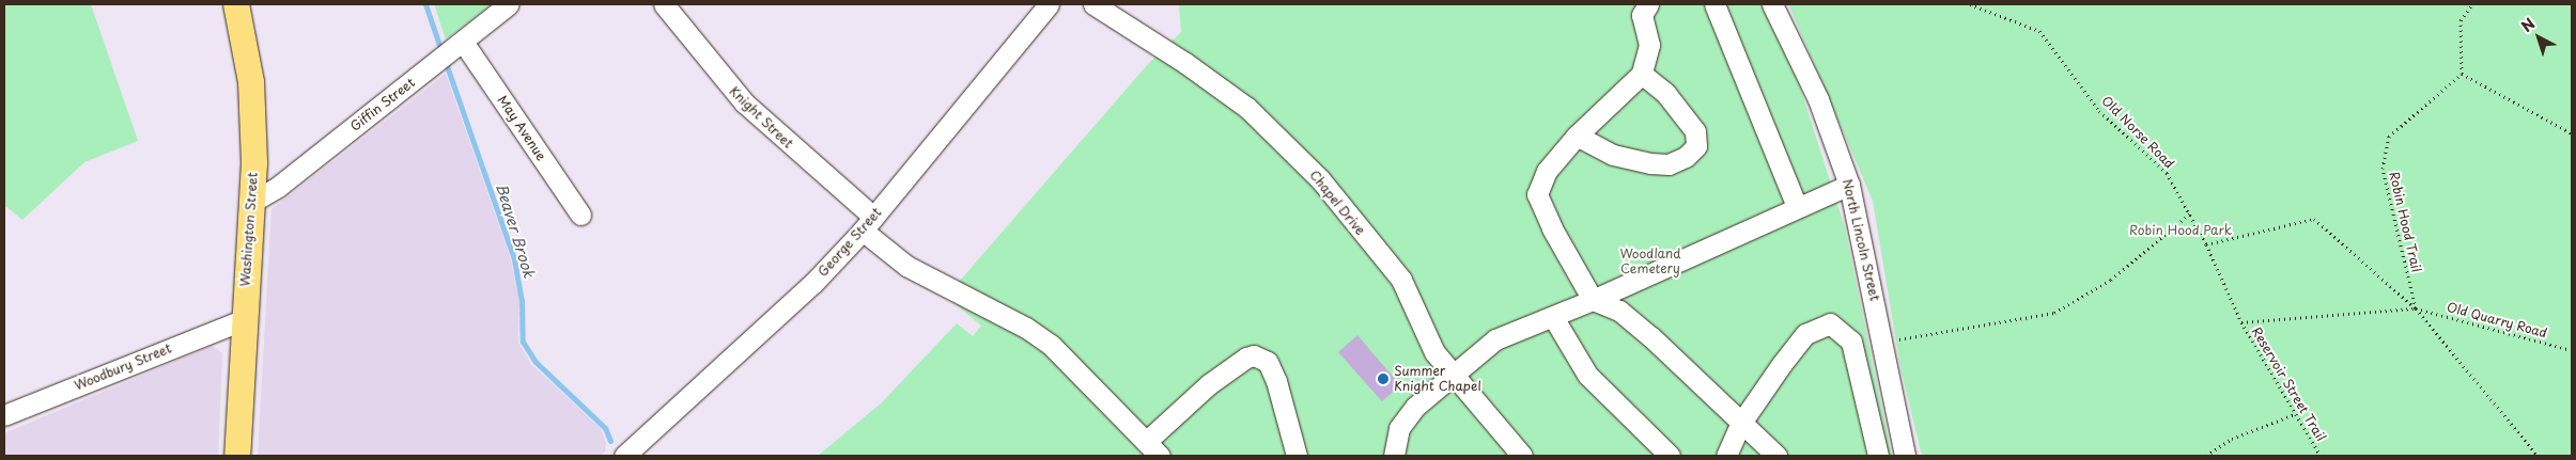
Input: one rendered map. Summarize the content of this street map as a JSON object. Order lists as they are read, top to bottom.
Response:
{
  "streets": {
    "main road": ["Washington Street"],
    "street": [
      "Giffin Street",
      "Knight Street",
      "May Avenue",
      "Chapel Drive",
      "North Lincoln Street",
      "George Street",
      "Woodbury Street"
    ],
    "path": [
      "Old Norse Road",
      "Robin Hood Trail",
      "Old Quarry Road",
      "Reservoir Street Trail"
    ]
  },
  "crossings": [
    ["Giffin Street", "May Avenue"],
    ["Giffin Street", "Washington Street"],
    ["Knight Street", "George Street"],
    ["Old Norse Road", "Reservoir Street Trail"],
    ["Robin Hood Trail", "Old Quarry Road"],
    ["Washington Street", "Woodbury Street"]
  ],
  "water": ["Beaver Brook"],
  "parks": ["Robin Hood Park", "Woodland Cemetery"],
  "places": ["Summer Knight Chapel"],
  "north": "top left"
}
